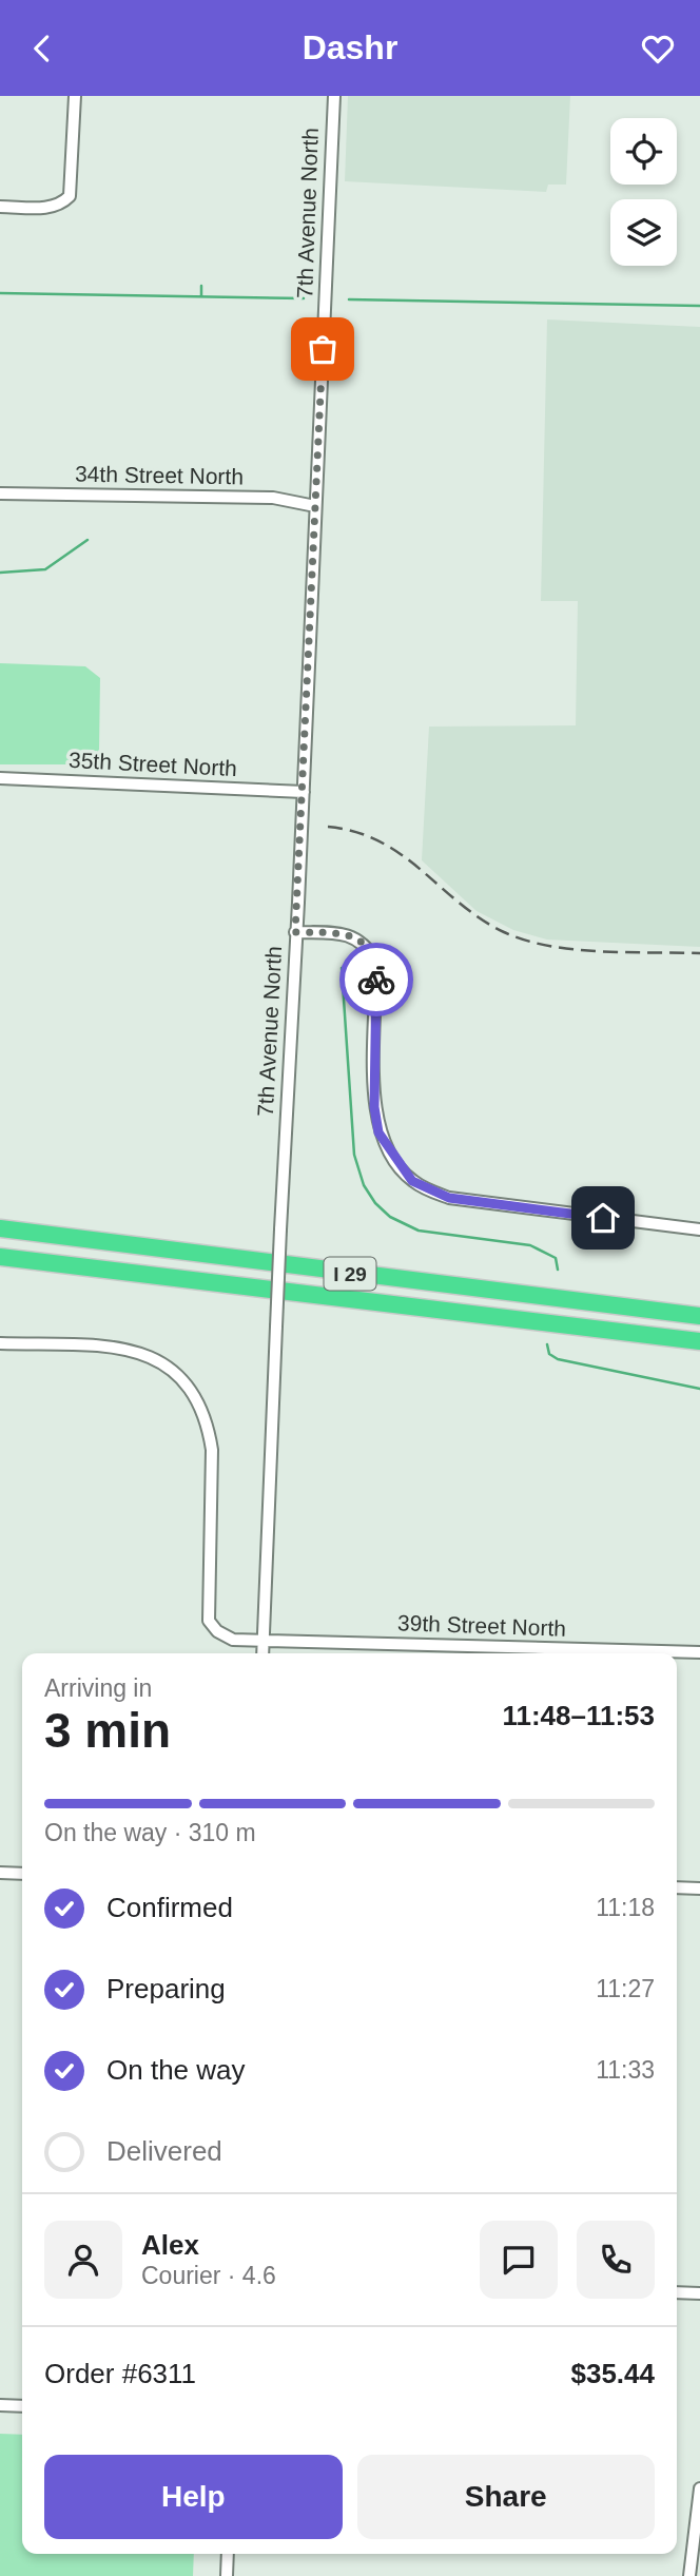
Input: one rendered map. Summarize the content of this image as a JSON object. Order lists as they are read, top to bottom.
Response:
{
  "streets": {
    "highway": ["I 29"],
    "street": [
      "7th Avenue North",
      "34th Street North",
      "35th Street North",
      "39th Street North"
    ]
  },
  "crossings": [
    ["7th Avenue North", "34th Street North"],
    ["7th Avenue North", "35th Street North"],
    ["7th Avenue North", "39th Street North"]
  ],
  "page": {
    "header": "Dashr",
    "heading": ["3 min", "Arriving in", "11:48–11:53"],
    "panel": [
      "Alex",
      "Courier · 4.6",
      "Order #6311",
      "$35.44"
    ],
    "bar": "On the way · 310 m",
    "list": [
      ["Confirmed", "11:18"],
      ["Preparing", "11:27"],
      ["On the way", "11:33"],
      "Delivered"
    ],
    "buttons": ["Help", "Share"]
  }
}
